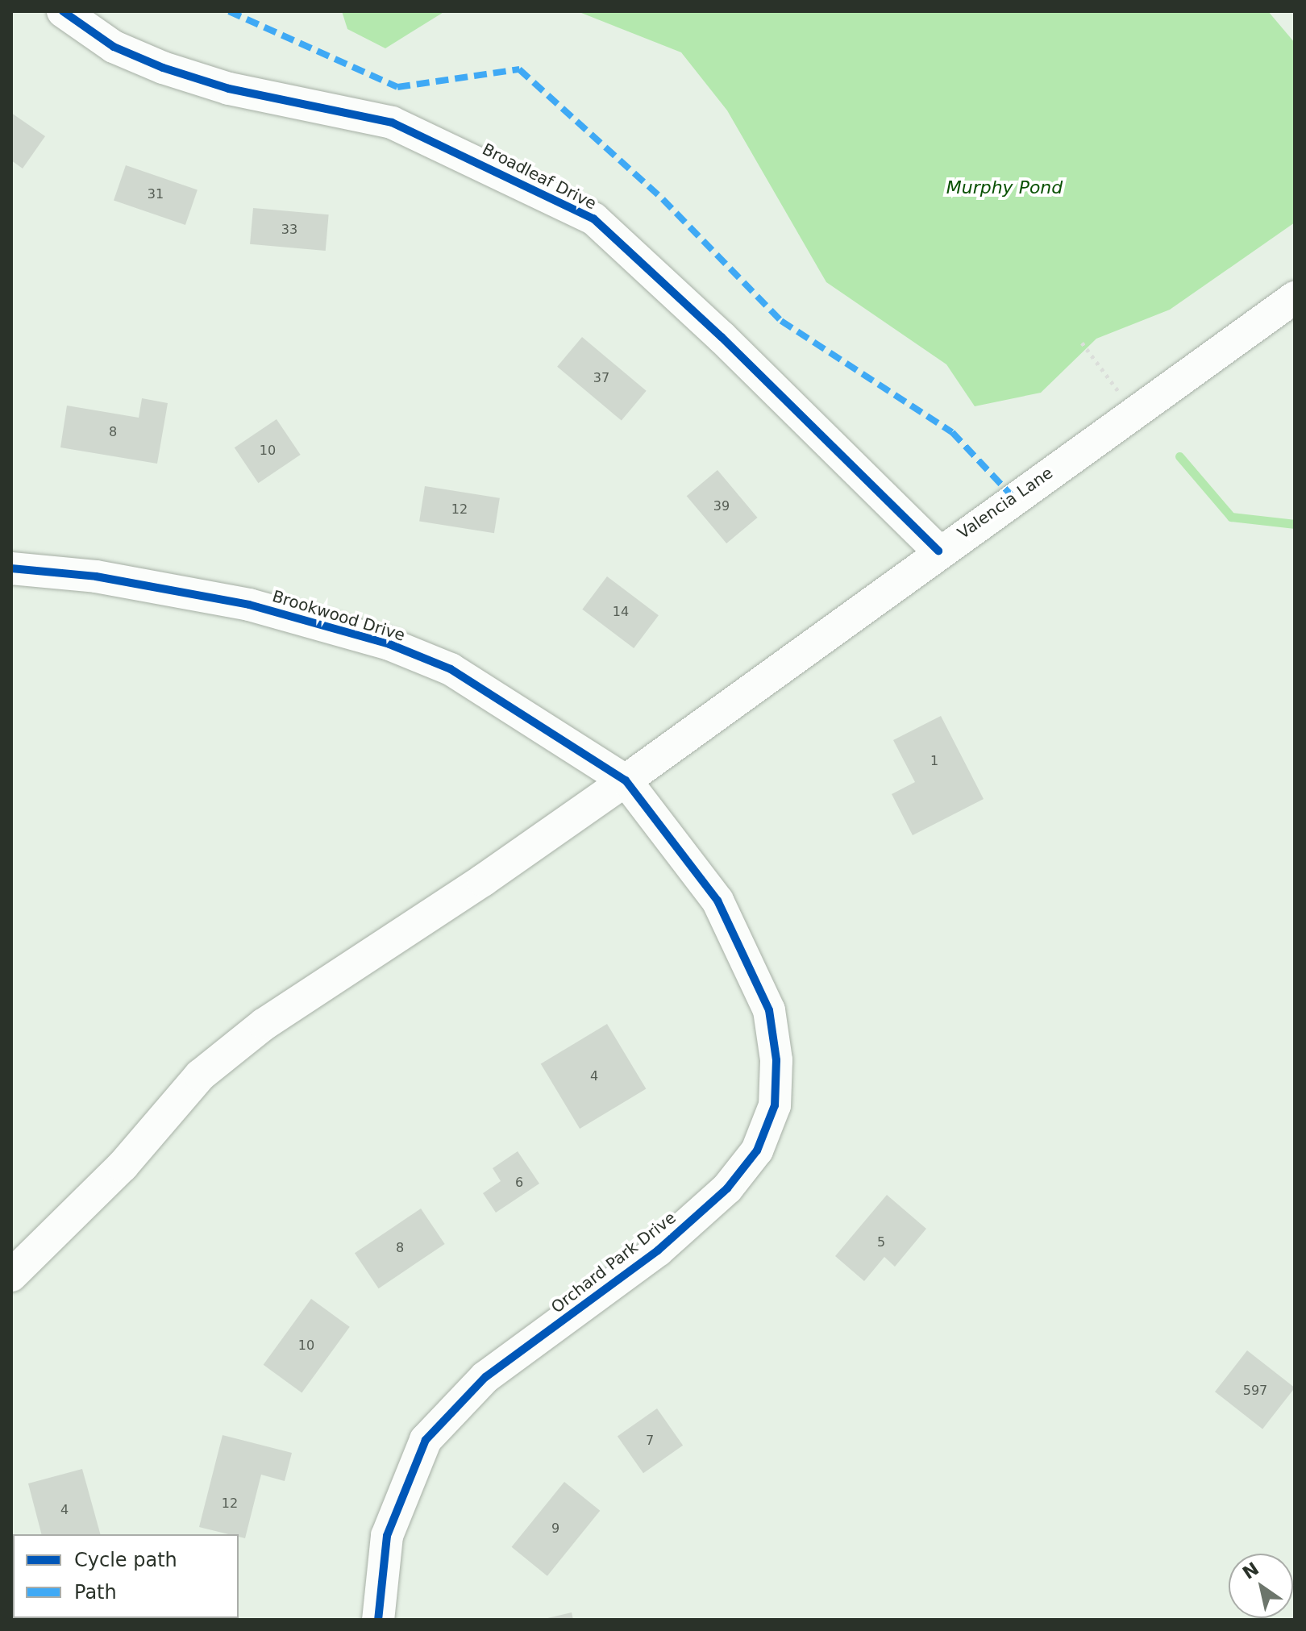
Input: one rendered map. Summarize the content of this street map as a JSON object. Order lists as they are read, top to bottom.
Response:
{
  "streets": {
    "street": [
      "Broadleaf Drive",
      "Valencia Lane",
      "Brookwood Drive",
      "Orchard Park Drive"
    ]
  },
  "crossings": [
    ["Broadleaf Drive", "Valencia Lane"],
    ["Valencia Lane", "Brookwood Drive"],
    ["Valencia Lane", "Orchard Park Drive"],
    ["Brookwood Drive", "Orchard Park Drive"]
  ],
  "water": ["Murphy Pond"],
  "house_numbers": [
    "31",
    "33",
    "37",
    "8",
    "10",
    "39",
    "12",
    "14",
    "1",
    "4",
    "6",
    "5",
    "8",
    "10",
    "597",
    "7",
    "12",
    "4",
    "9"
  ],
  "legend": ["Cycle path", "Path"],
  "north": "top left"
}
